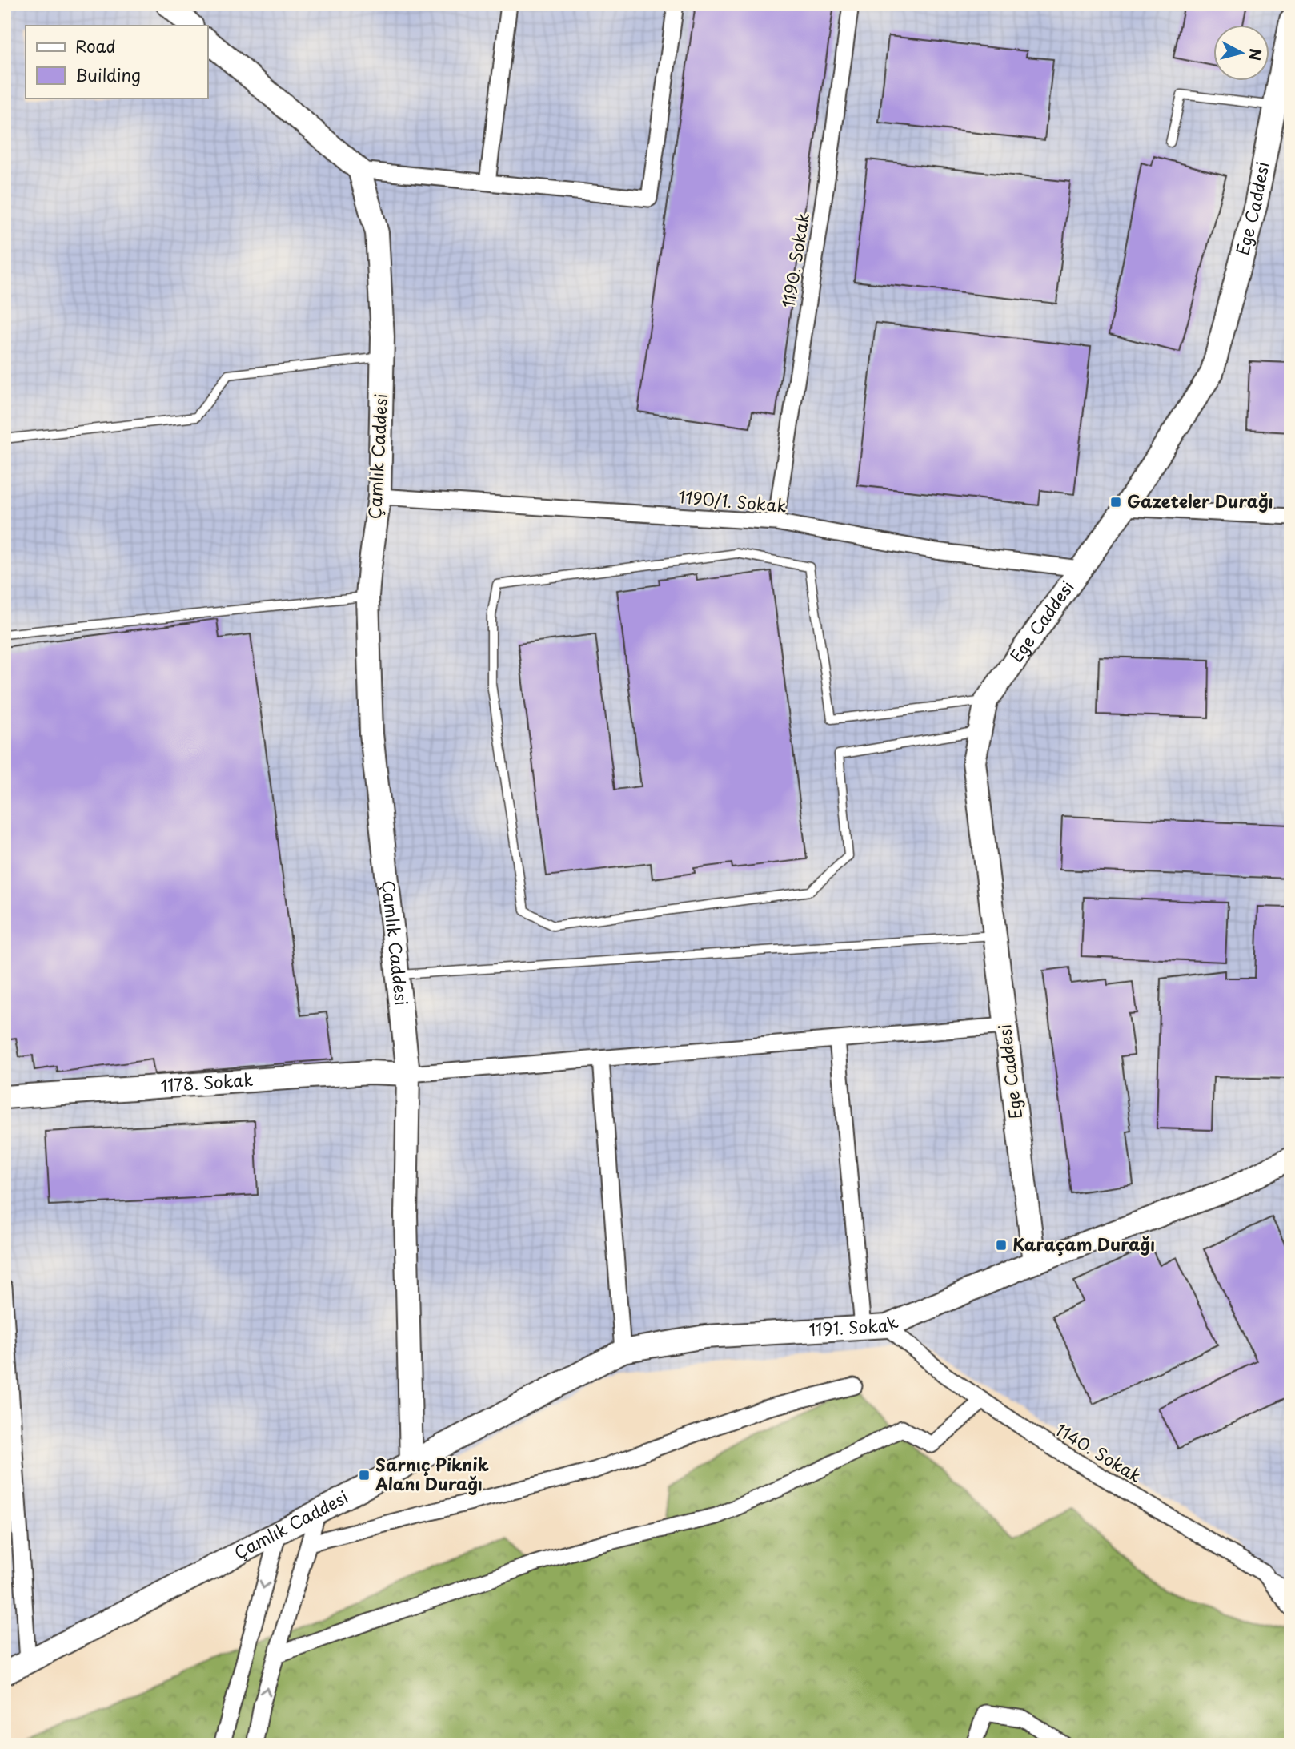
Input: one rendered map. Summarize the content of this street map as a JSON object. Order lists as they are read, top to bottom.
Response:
{
  "streets": {
    "street": [
      "Ege Caddesi",
      "1190. Sokak",
      "Çamlık Caddesi",
      "1190/1. Sokak",
      "1178. Sokak",
      "1191. Sokak",
      "1140. Sokak"
    ]
  },
  "crossings": [
    ["Ege Caddesi", "1190/1. Sokak"],
    ["Ege Caddesi", "1191. Sokak"],
    ["1190. Sokak", "1190/1. Sokak"],
    ["Çamlık Caddesi", "1190/1. Sokak"],
    ["Çamlık Caddesi", "1178. Sokak"],
    ["Çamlık Caddesi", "1191. Sokak"],
    ["1191. Sokak", "1140. Sokak"]
  ],
  "places": {
    "transit": ["Gazeteler Durağı", "Karaçam Durağı", "Sarnıç Piknik Alanı Durağı"]
  },
  "legend": ["Road", "Building"],
  "north": "right"
}
